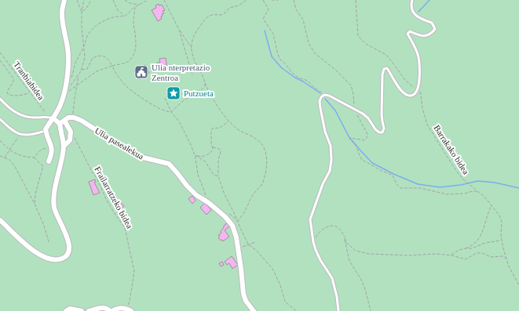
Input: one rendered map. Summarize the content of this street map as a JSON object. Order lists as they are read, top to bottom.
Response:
{
  "streets": {
    "street": ["Ulia pasealekua"],
    "path": ["Tranbiabidea", "Barrakako bidea", "Frailarratzeko bidea"]
  },
  "places": {
    "public building": ["Ulia nterpretazio Zentroa"],
    "place": ["Putzueta"]
  }
}
